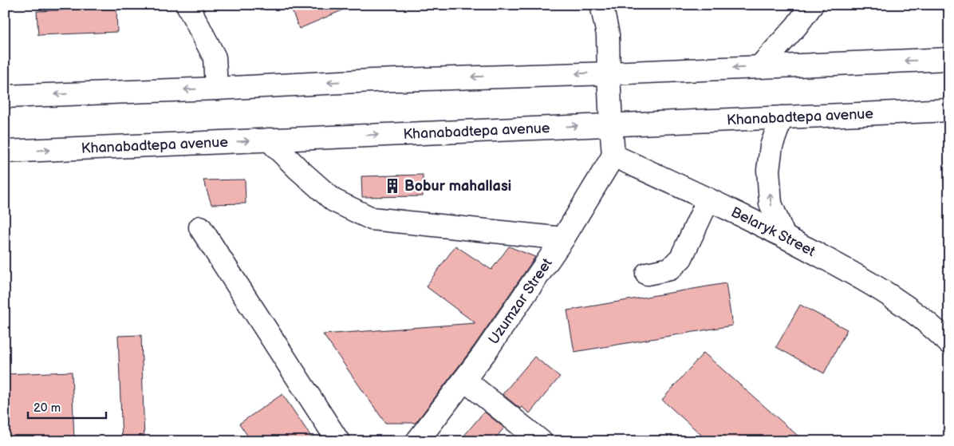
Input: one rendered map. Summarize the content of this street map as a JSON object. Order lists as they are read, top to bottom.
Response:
{
  "streets": {
    "main road": ["Khanabadtepa avenue", "Belaryk Street", "Uzumzar Street"]
  },
  "crossings": [
    ["Belaryk Street", "Uzumzar Street"]
  ],
  "places": {
    "building": ["Bobur mahallasi"]
  },
  "scale_bar": "20 m"
}
